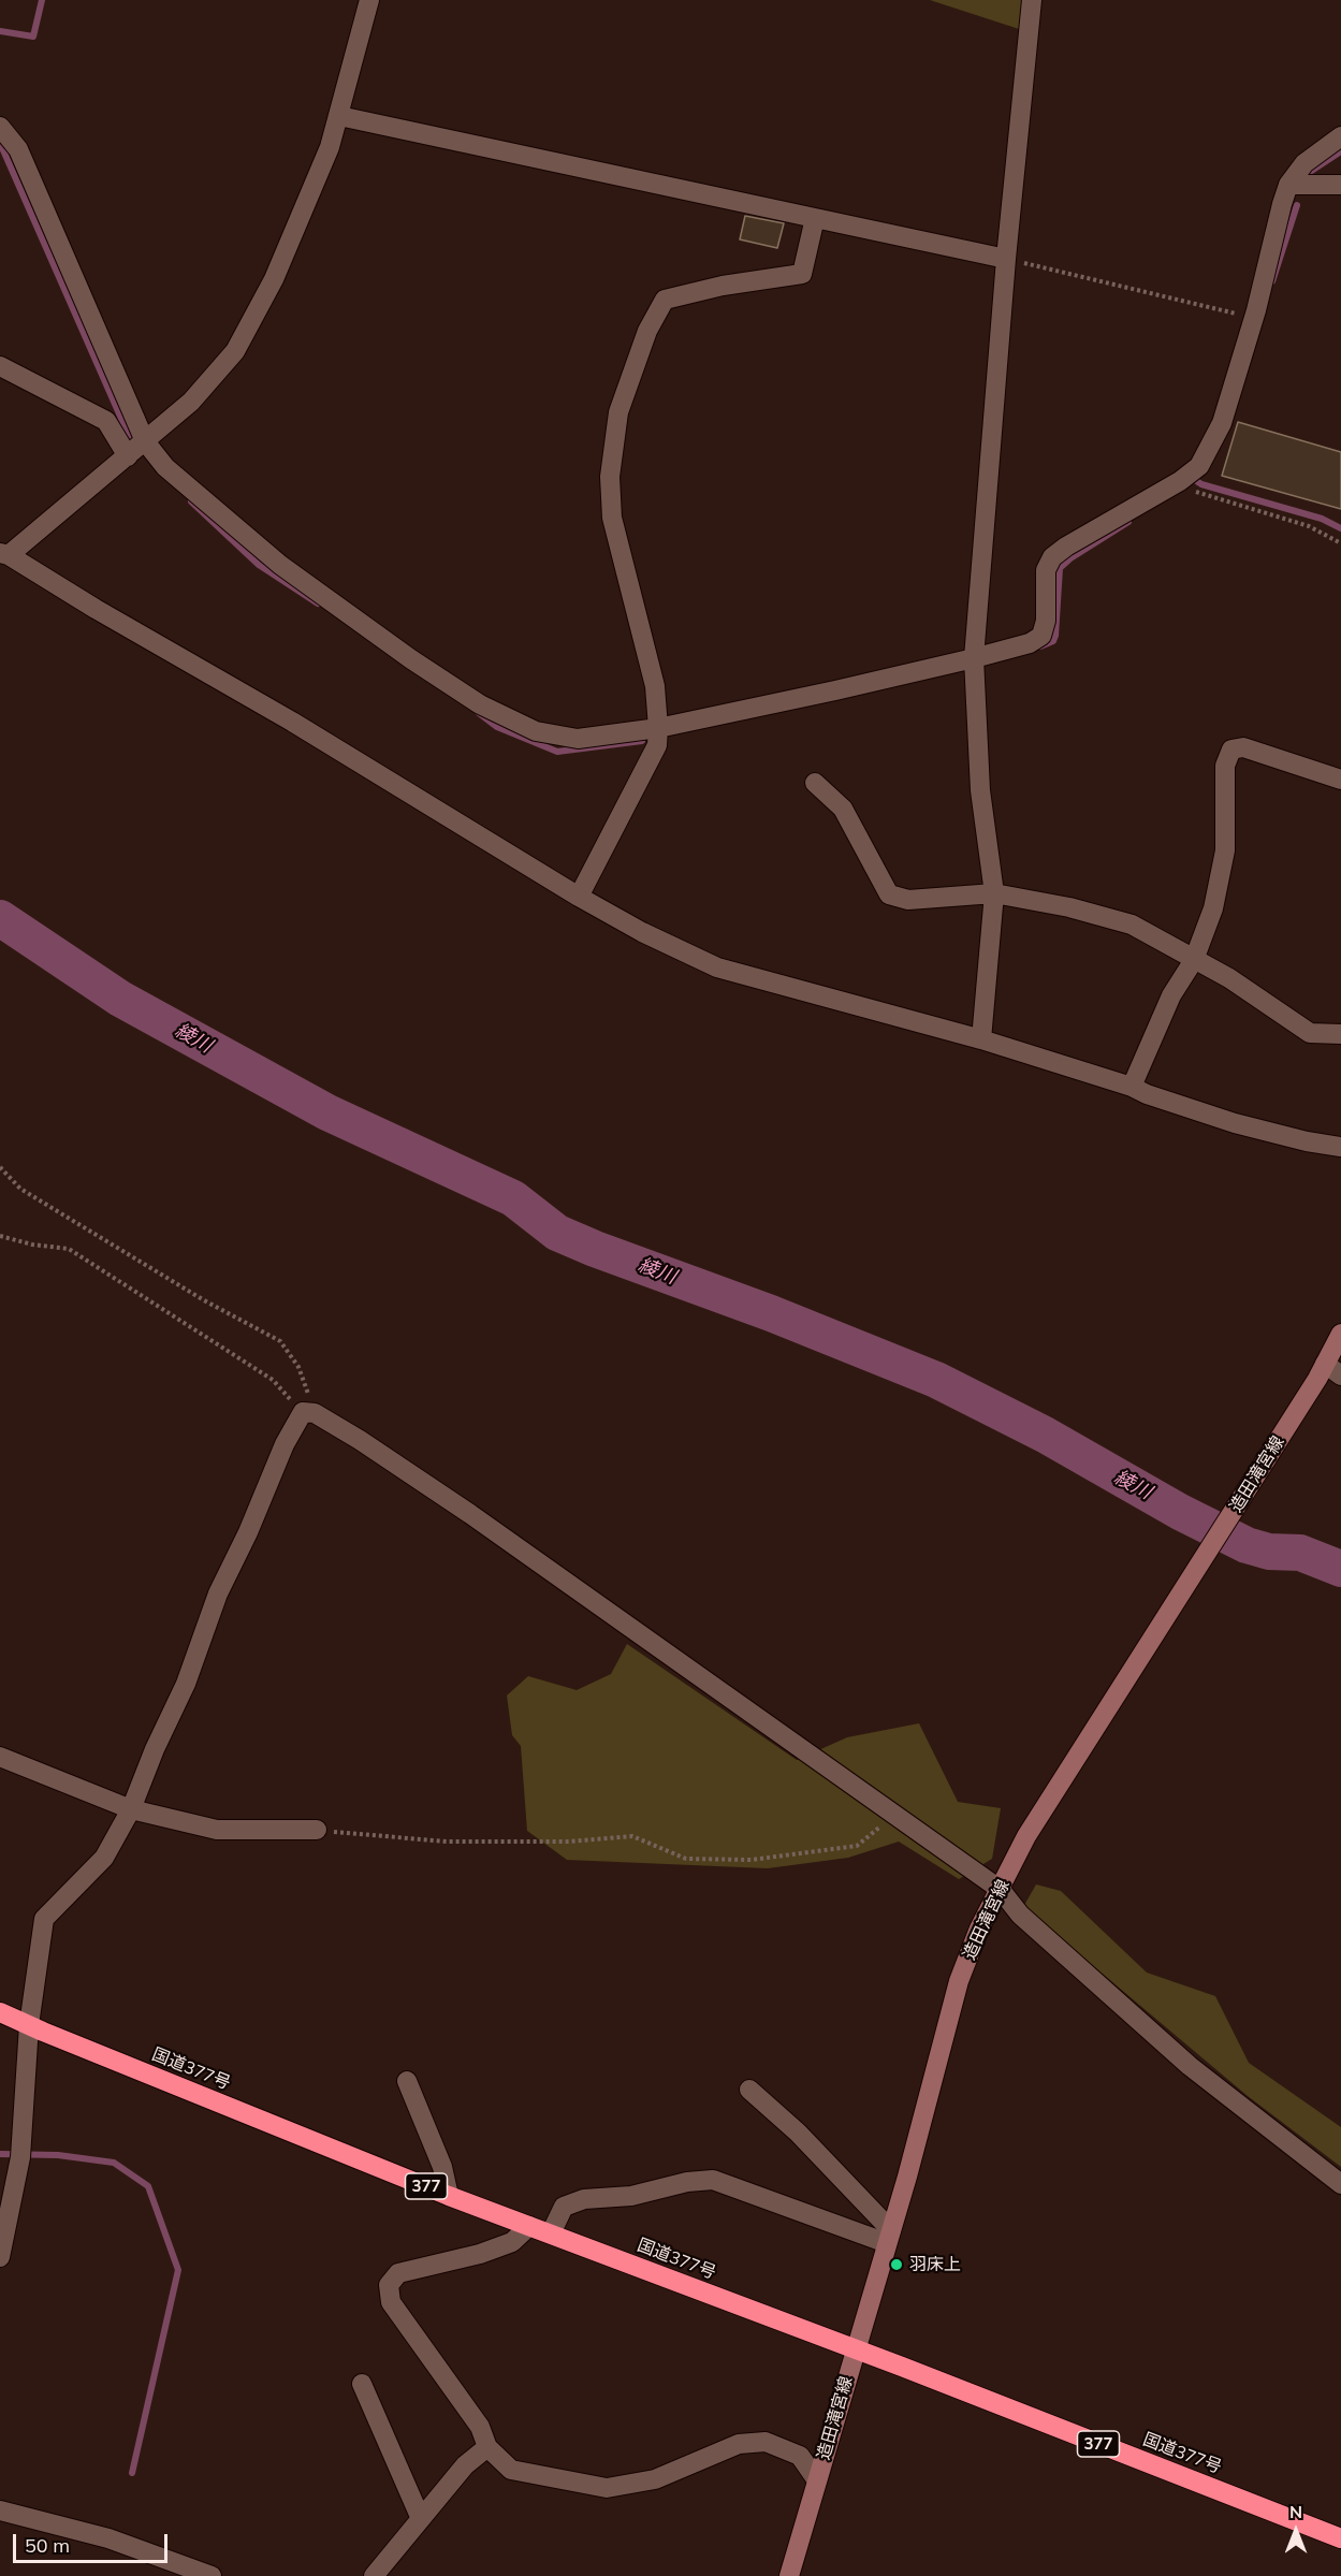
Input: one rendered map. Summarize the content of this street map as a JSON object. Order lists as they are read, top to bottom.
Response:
{
  "streets": {
    "highway": ["国道377号", "377"],
    "main road": ["造田滝宮線"]
  },
  "crossings": [
    ["造田滝宮線", "国道377号"]
  ],
  "water": ["綾川"],
  "places": ["羽床上"],
  "scale_bar": "50 m",
  "north": "top"
}
